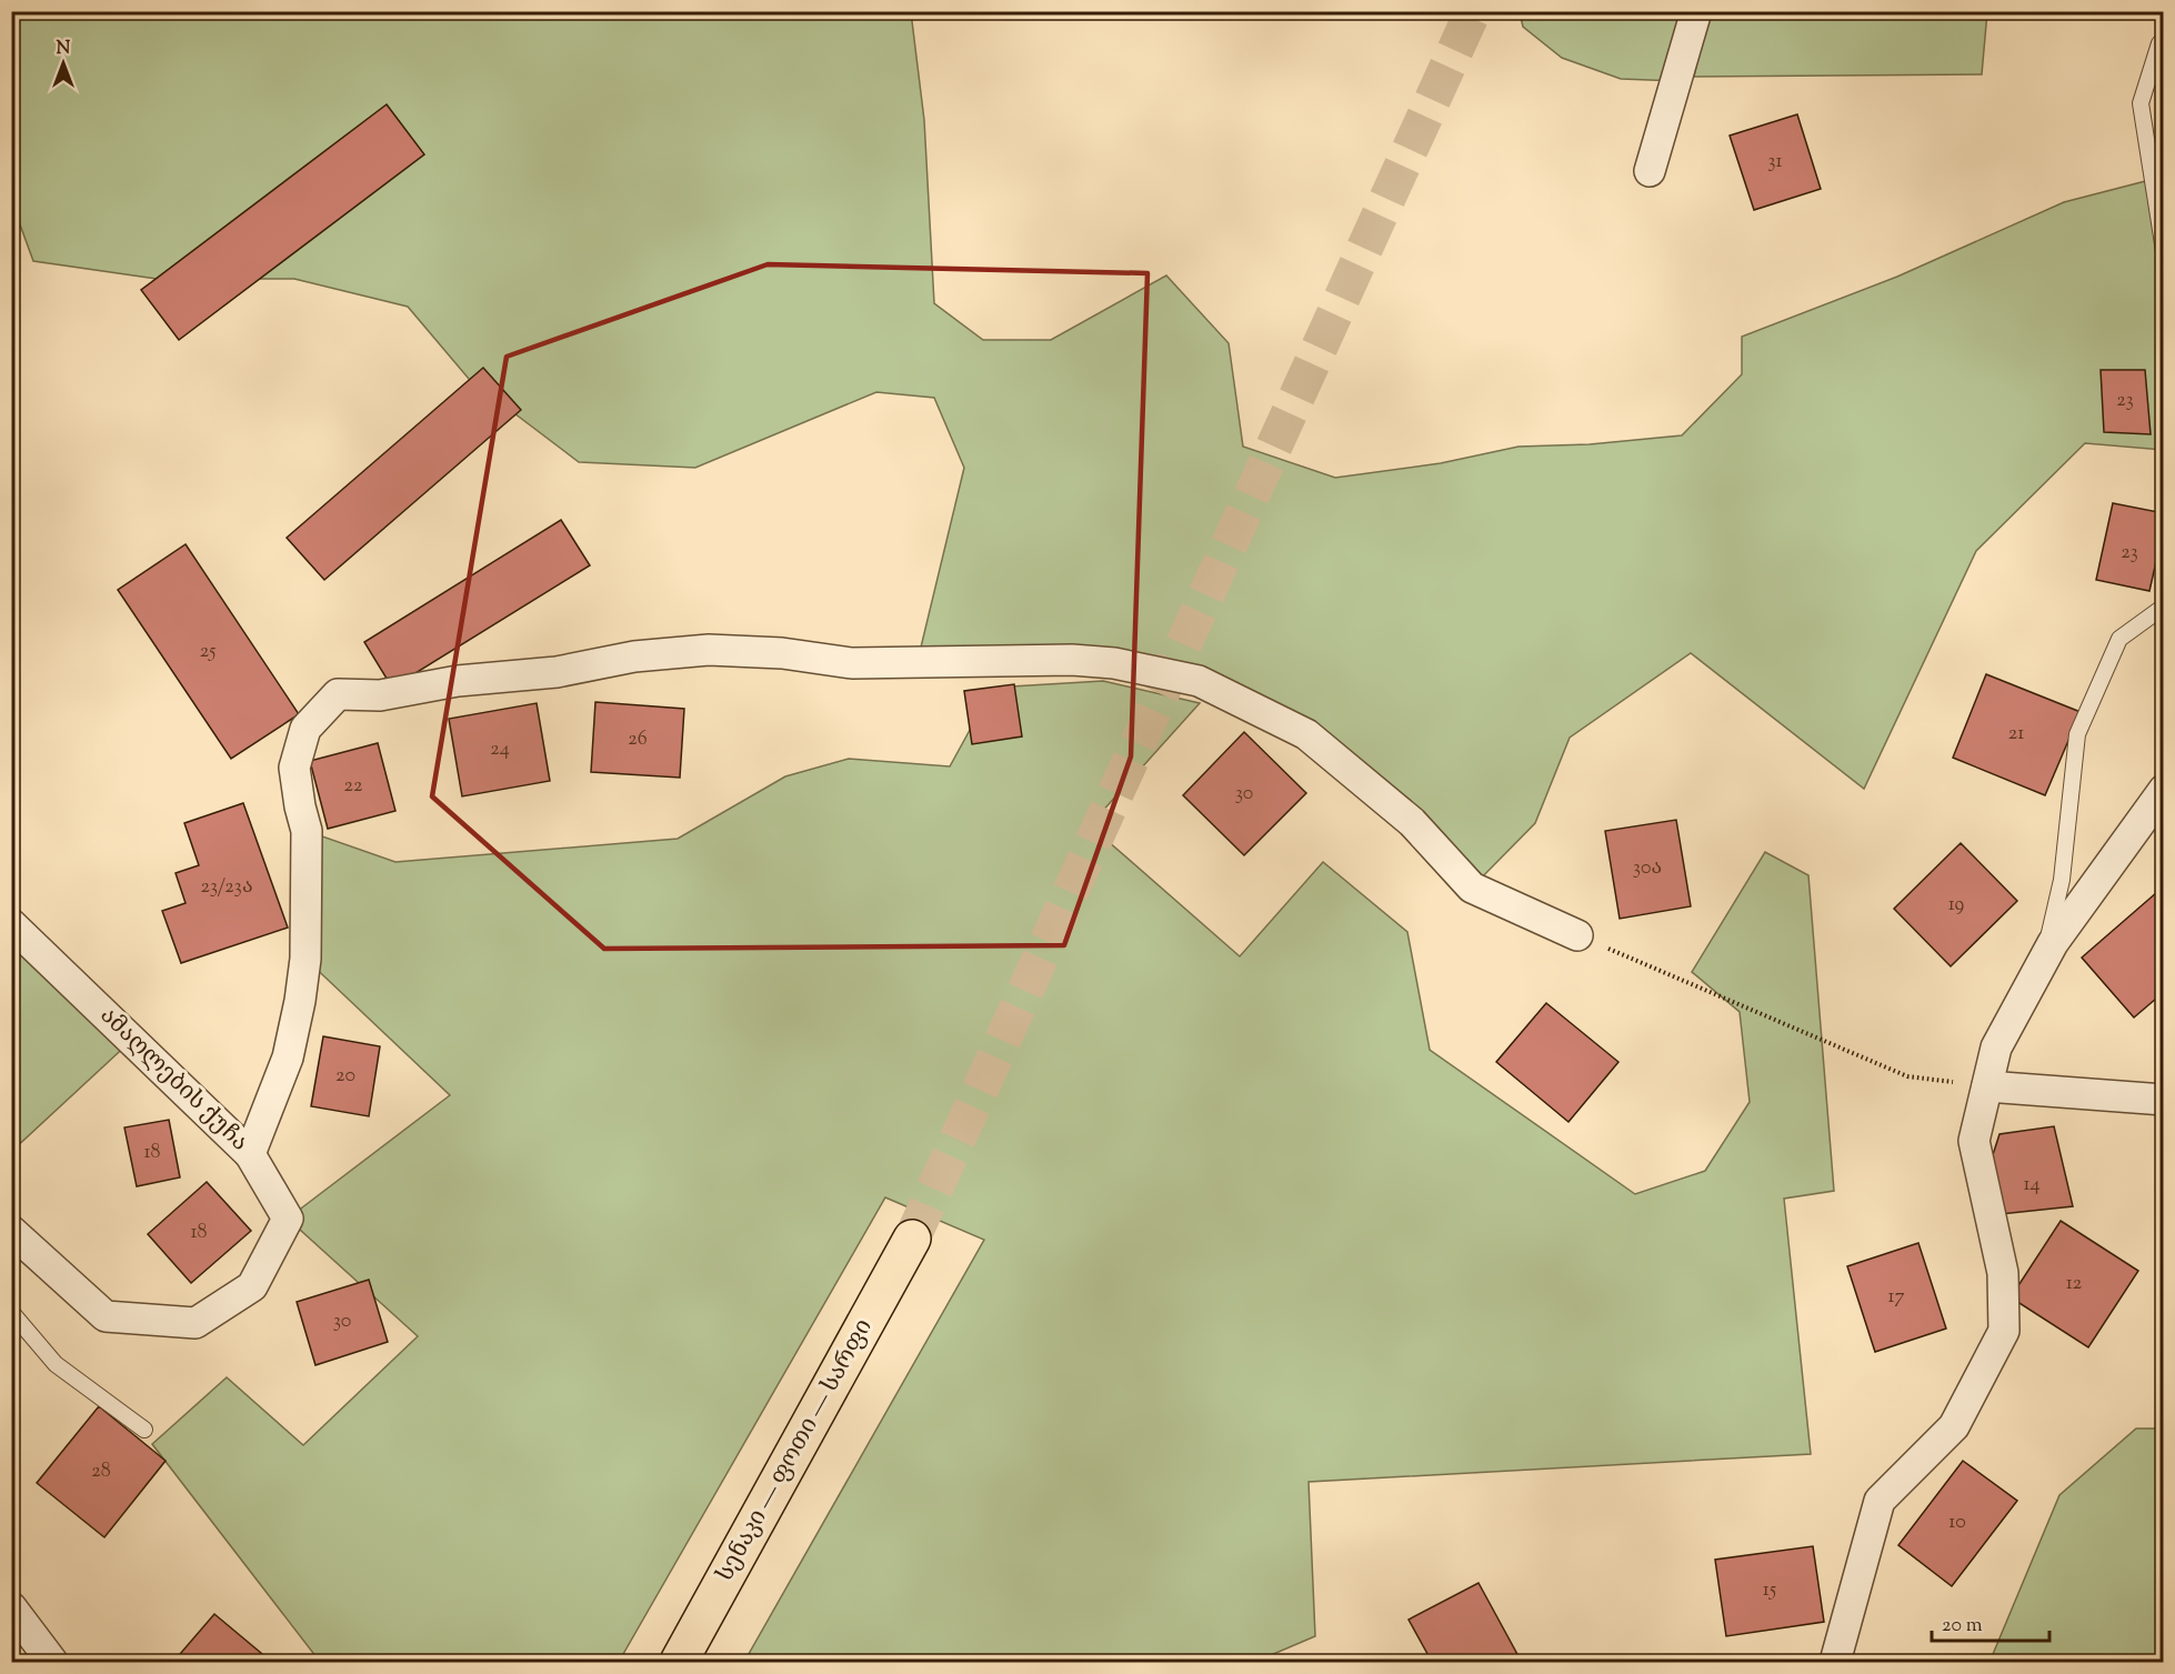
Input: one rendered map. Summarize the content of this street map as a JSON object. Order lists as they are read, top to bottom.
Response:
{
  "streets": {
    "highway": ["სენაკი — ფოთი — სარფი"],
    "street": ["ამაღლების ქუჩა"]
  },
  "house_numbers": [
    "31",
    "23",
    "23",
    "25",
    "21",
    "26",
    "24",
    "22",
    "30",
    "30ა",
    "23/23ა",
    "19",
    "20",
    "18",
    "14",
    "18",
    "12",
    "17",
    "30",
    "28",
    "10",
    "15"
  ],
  "scale_bar": "20 m",
  "north": "top"
}
